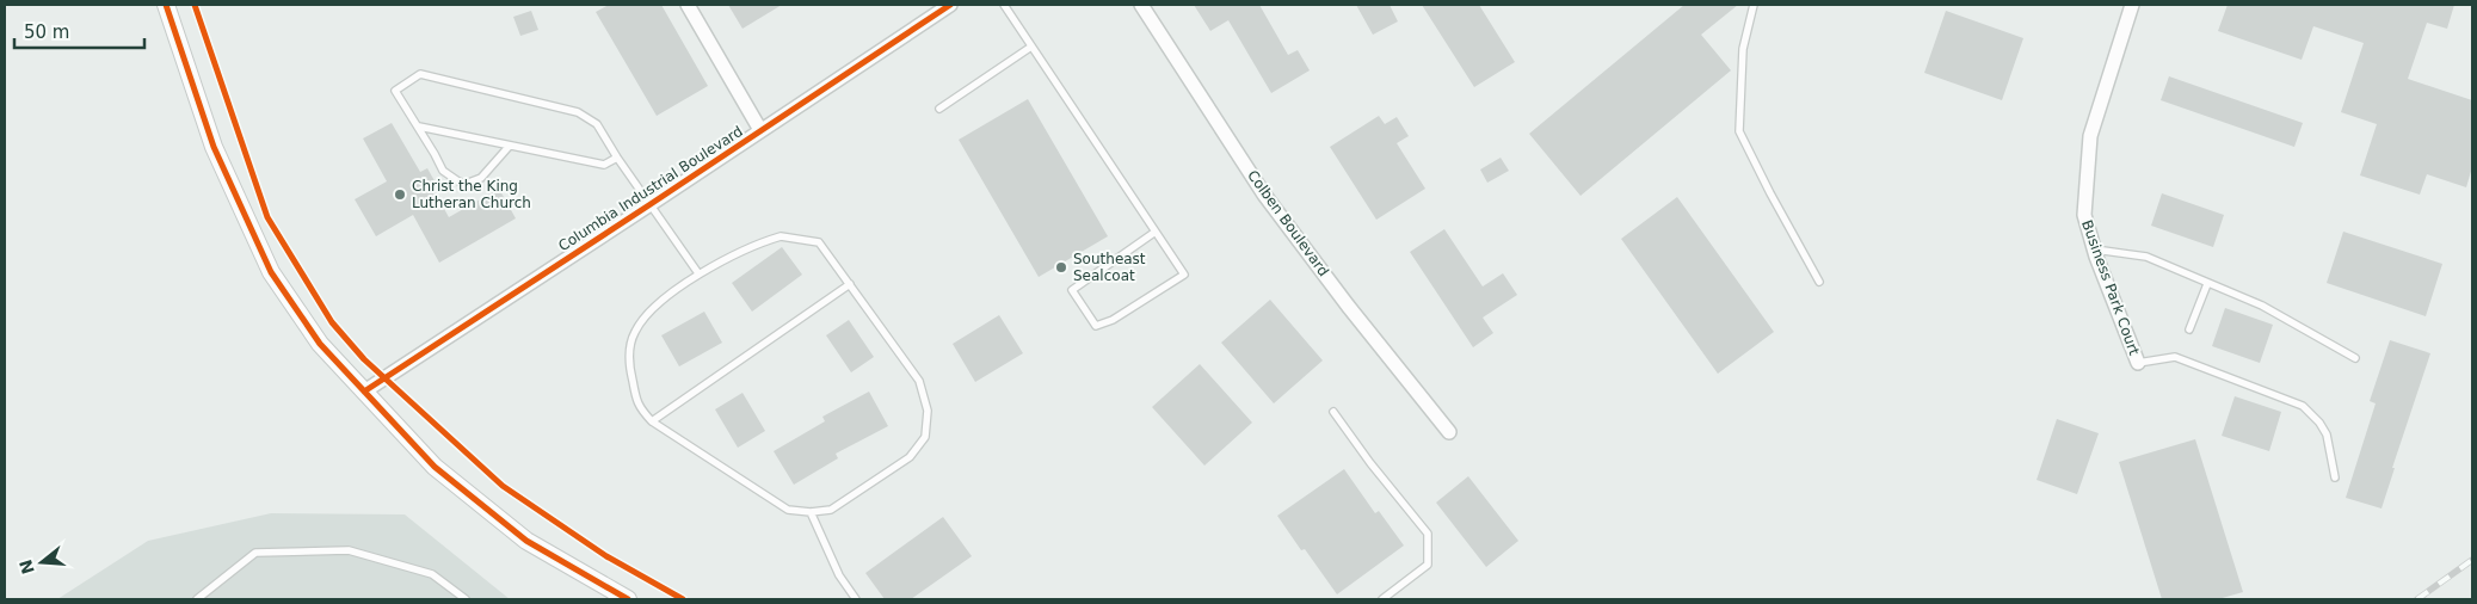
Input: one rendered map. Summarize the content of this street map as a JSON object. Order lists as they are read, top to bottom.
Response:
{
  "streets": {
    "street": ["Columbia Industrial Boulevard", "Colben Boulevard", "Business Park Court"]
  },
  "places": ["Christ the King Lutheran Church", "Southeast Sealcoat"],
  "scale_bar": "50 m",
  "north": "left"
}
